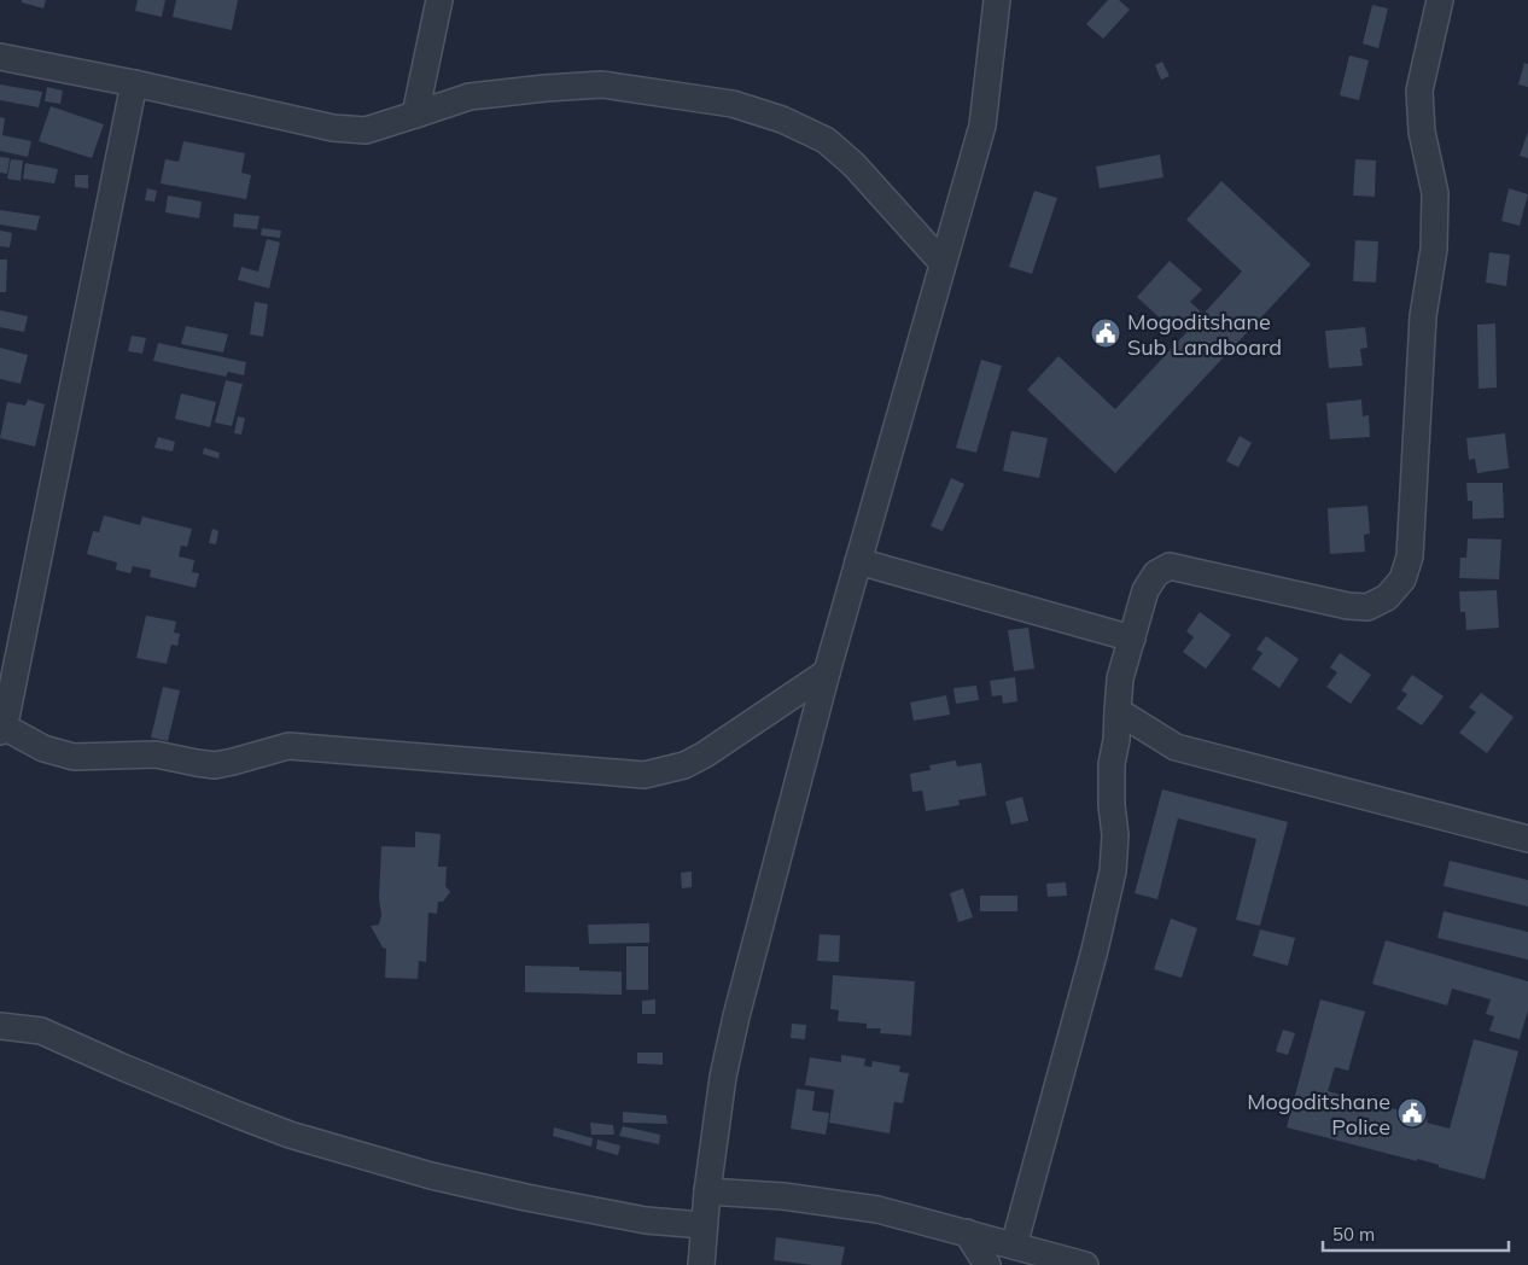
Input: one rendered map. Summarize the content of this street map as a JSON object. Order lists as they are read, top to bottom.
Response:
{
  "places": {
    "public building": ["Mogoditshane Sub Landboard", "Mogoditshane Police"]
  },
  "scale_bar": "50 m"
}
